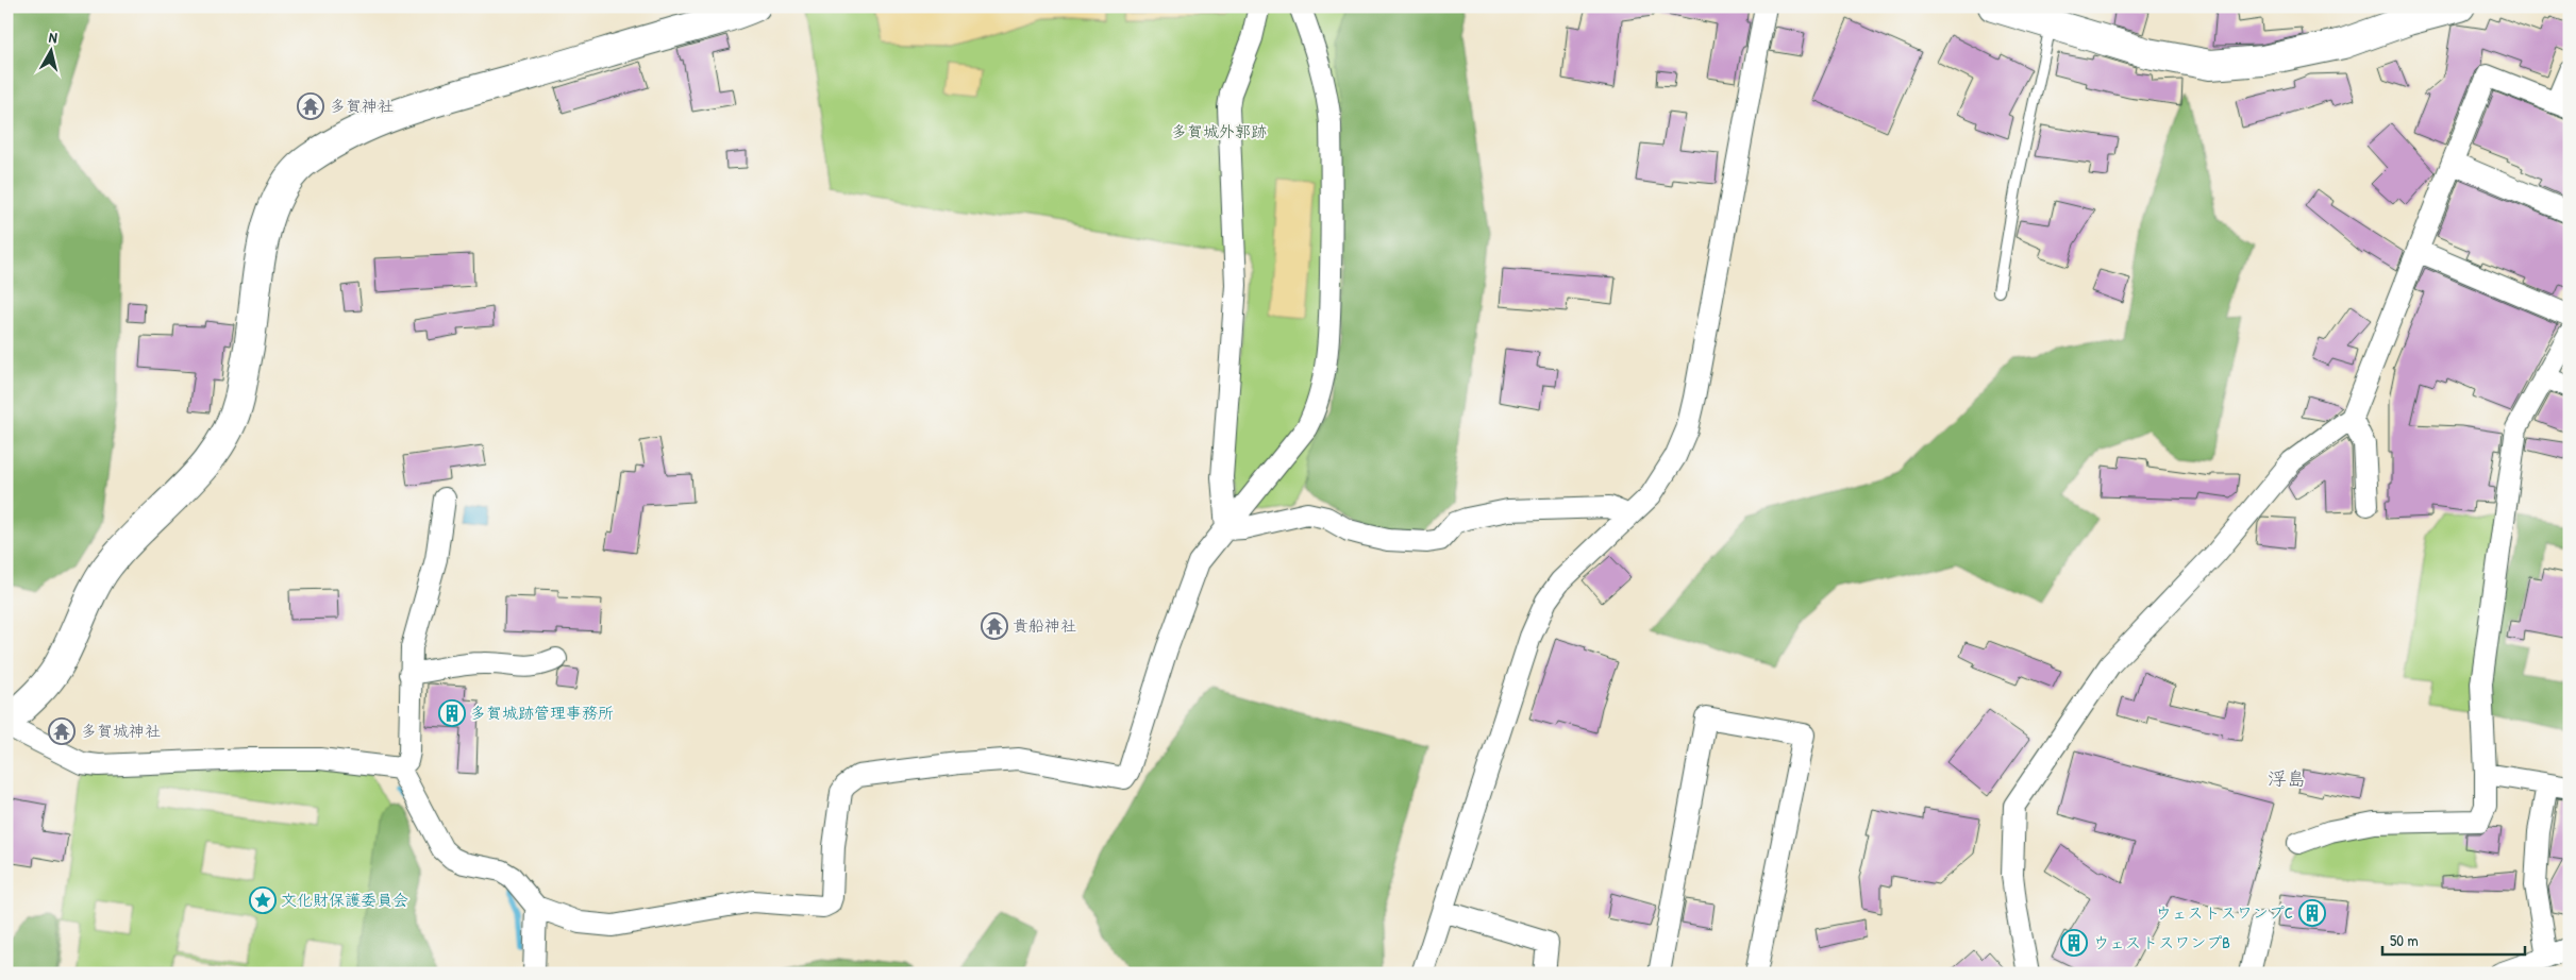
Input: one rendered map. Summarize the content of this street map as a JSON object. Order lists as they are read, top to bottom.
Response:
{
  "districts": ["浮島"],
  "parks": ["多賀城外郭跡"],
  "places": {
    "temple": ["多賀神社", "貴船神社", "多賀城神社"],
    "building": ["多賀城跡管理事務所", "ウェストスワンプC", "ウェストスワンプB"],
    "place": ["文化財保護委員会"]
  },
  "scale_bar": "50 m",
  "north": "top"
}
